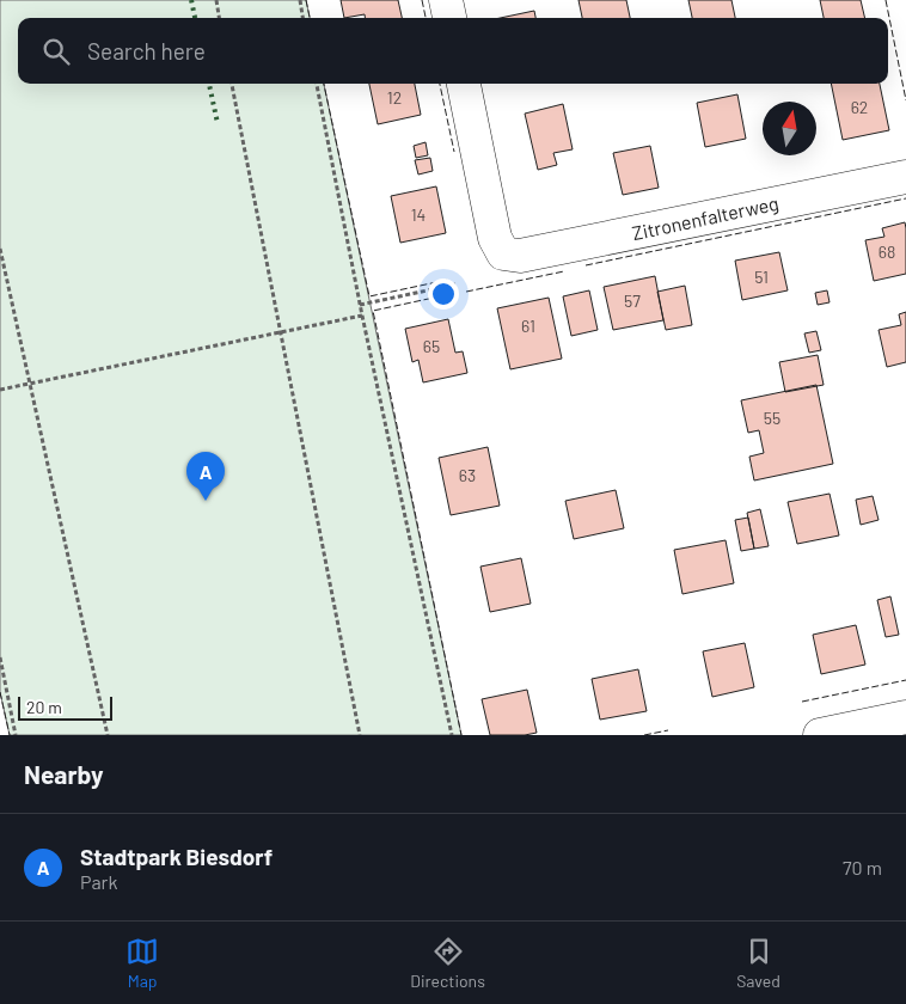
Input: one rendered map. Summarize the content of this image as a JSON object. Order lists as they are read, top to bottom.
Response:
{
  "streets": {
    "street": ["Zitronenfalterweg"]
  },
  "house_numbers": [
    "12",
    "62",
    "14",
    "68",
    "51",
    "57",
    "61",
    "65",
    "55",
    "63"
  ],
  "scale_bar": "20 m",
  "north": "top",
  "page": {
    "search": "Search here",
    "pins": "A",
    "scale": "20 m",
    "heading": "Nearby",
    "list": [
      {
        "mark": "A",
        "name": "Stadtpark Biesdorf",
        "note": "Park",
        "value": "70 m"
      }
    ],
    "nav": ["Map", "Directions", "Saved"]
  }
}
